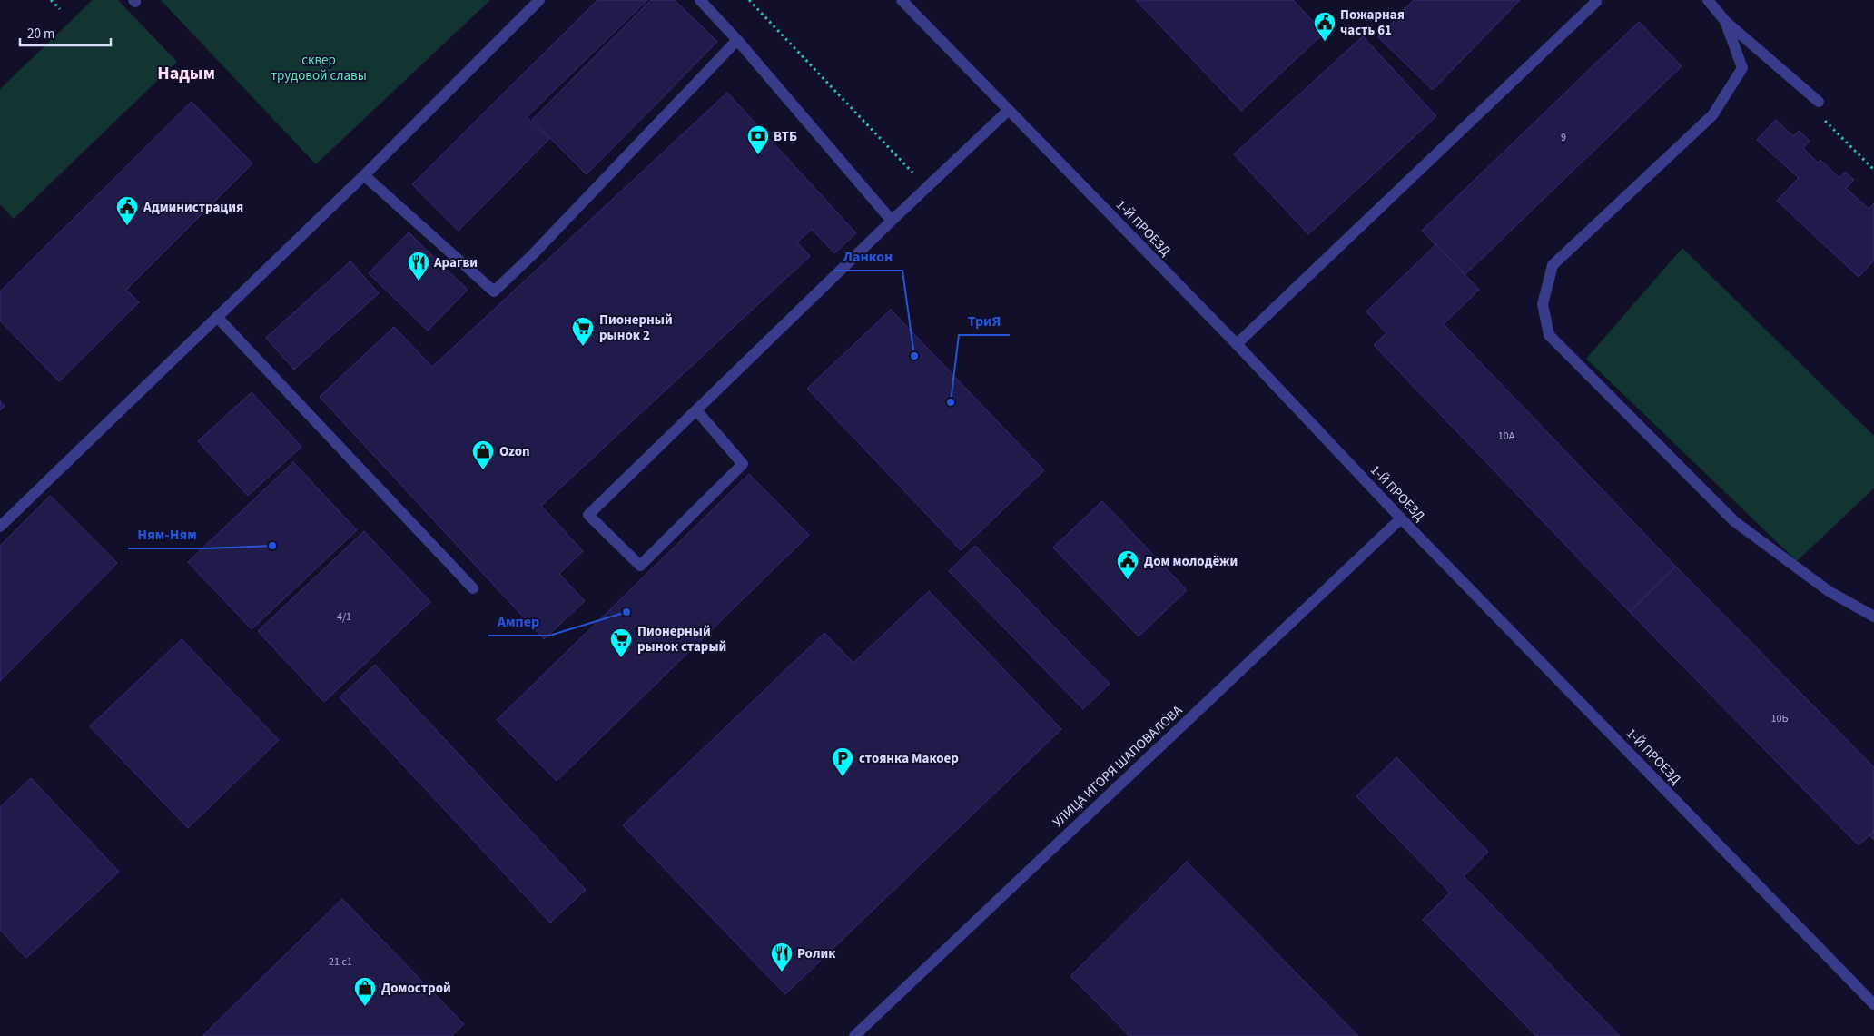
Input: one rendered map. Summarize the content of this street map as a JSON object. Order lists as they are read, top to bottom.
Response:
{
  "streets": {
    "street": ["1-Й ПРОЕЗД", "УЛИЦА ИГОРЯ ШАПОВАЛОВА"]
  },
  "crossings": [
    ["1-Й ПРОЕЗД", "УЛИЦА ИГОРЯ ШАПОВАЛОВА"]
  ],
  "districts": ["Надым"],
  "parks": ["сквер трудовой славы"],
  "places": {
    "public building": ["Пожарная часть 61", "Администрация", "Дом молодёжи"],
    "bank": ["ВТБ"],
    "restaurant": ["Арагви", "Ролик"],
    "supermarket": ["Пионерный рынок 2", "Пионерный рынок старый"],
    "other": [
      "Ланкон",
      "ТриЯ",
      "Ням-Ням",
      "Ампер"
    ],
    "shop": ["Ozon", "Домострой"],
    "parking": ["стоянка Макоер"]
  },
  "house_numbers": [
    "9",
    "10А",
    "4/1",
    "10Б",
    "21 с1"
  ],
  "scale_bar": "20 m"
}
